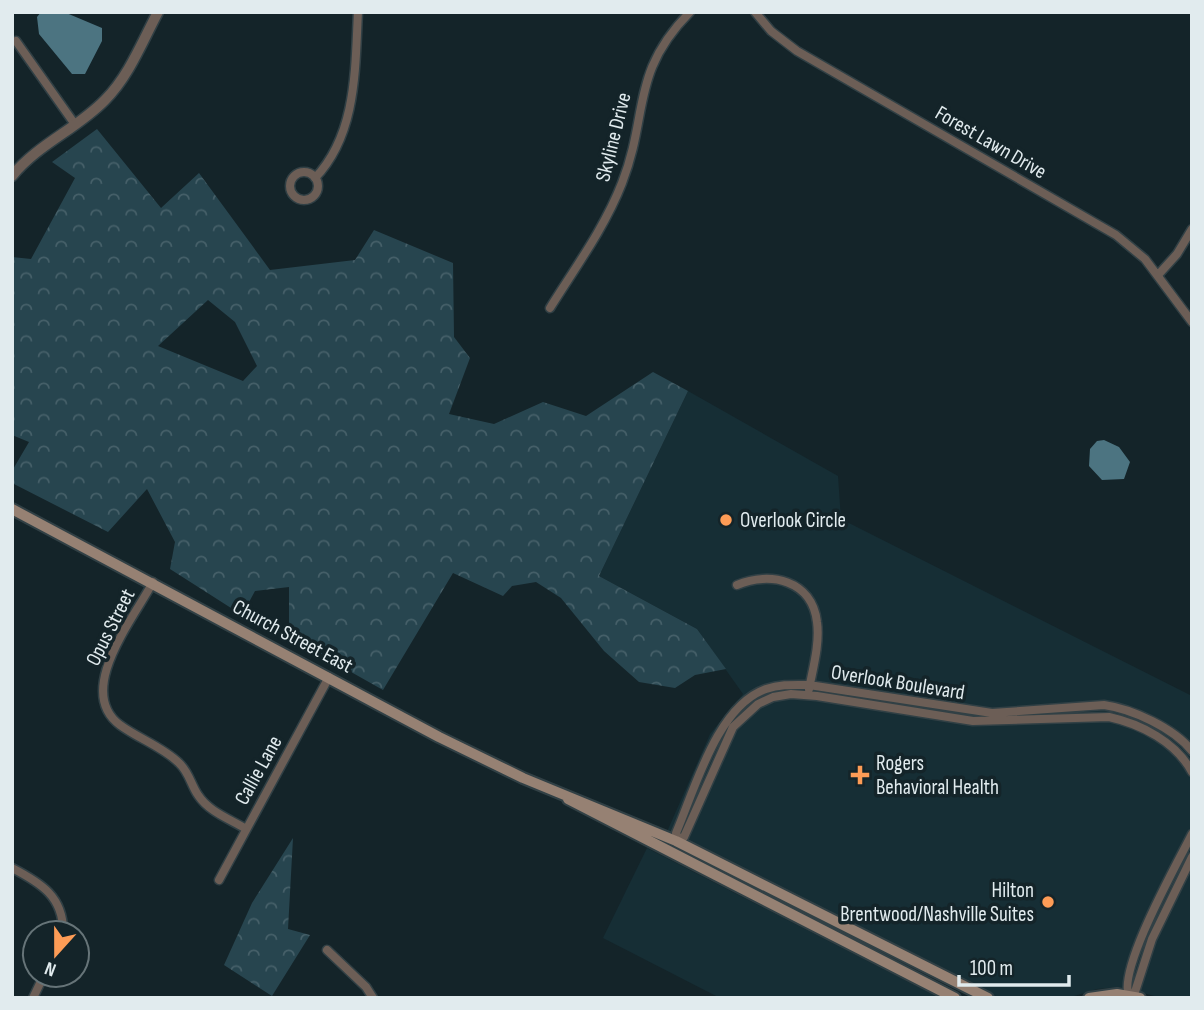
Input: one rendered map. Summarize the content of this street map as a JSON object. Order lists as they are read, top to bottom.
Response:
{
  "streets": {
    "main road": ["Church Street East"],
    "street": [
      "Skyline Drive",
      "Forest Lawn Drive",
      "Opus Street",
      "Overlook Boulevard",
      "Callie Lane"
    ]
  },
  "crossings": [
    ["Opus Street", "Church Street East"],
    ["Opus Street", "Callie Lane"],
    ["Church Street East", "Overlook Boulevard"],
    ["Church Street East", "Callie Lane"]
  ],
  "places": {
    "other": ["Overlook Circle", "Hilton Brentwood/Nashville Suites"],
    "health": ["Rogers Behavioral Health"]
  },
  "scale_bar": "100 m",
  "north": "bottom"
}
